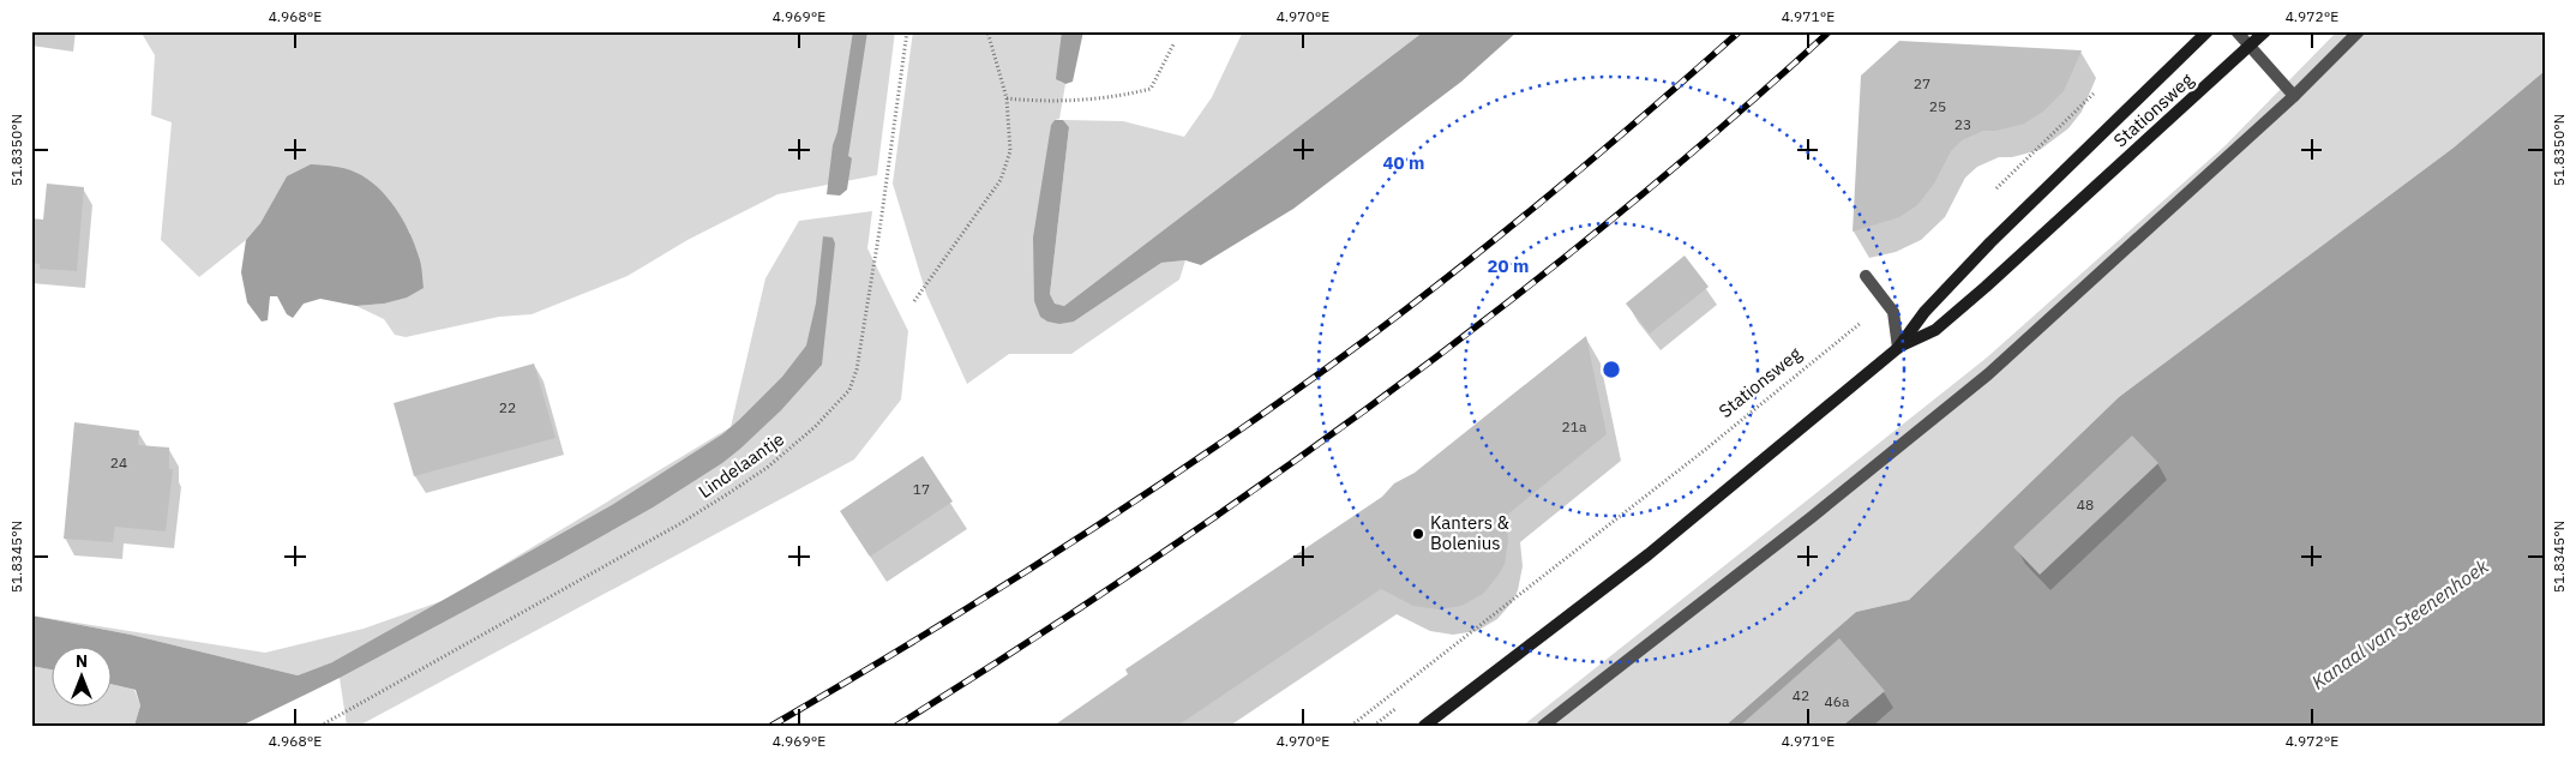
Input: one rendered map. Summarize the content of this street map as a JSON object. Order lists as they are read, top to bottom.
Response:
{
  "streets": {
    "main road": ["Stationsweg"],
    "path": ["Lindelaantje"]
  },
  "water": ["Kanaal van Steenenhoek"],
  "places": ["Kanters & Bolenius"],
  "house_numbers": [
    "27",
    "25",
    "23",
    "22",
    "21a",
    "24",
    "17",
    "48",
    "42",
    "46a"
  ],
  "north": "top",
  "coordinates": [
    "4.968°E",
    "4.969°E",
    "4.970°E",
    "4.971°E",
    "4.972°E",
    "51.8350°N",
    "51.8345°N"
  ],
  "rings": ["40 m", "20 m"]
}
